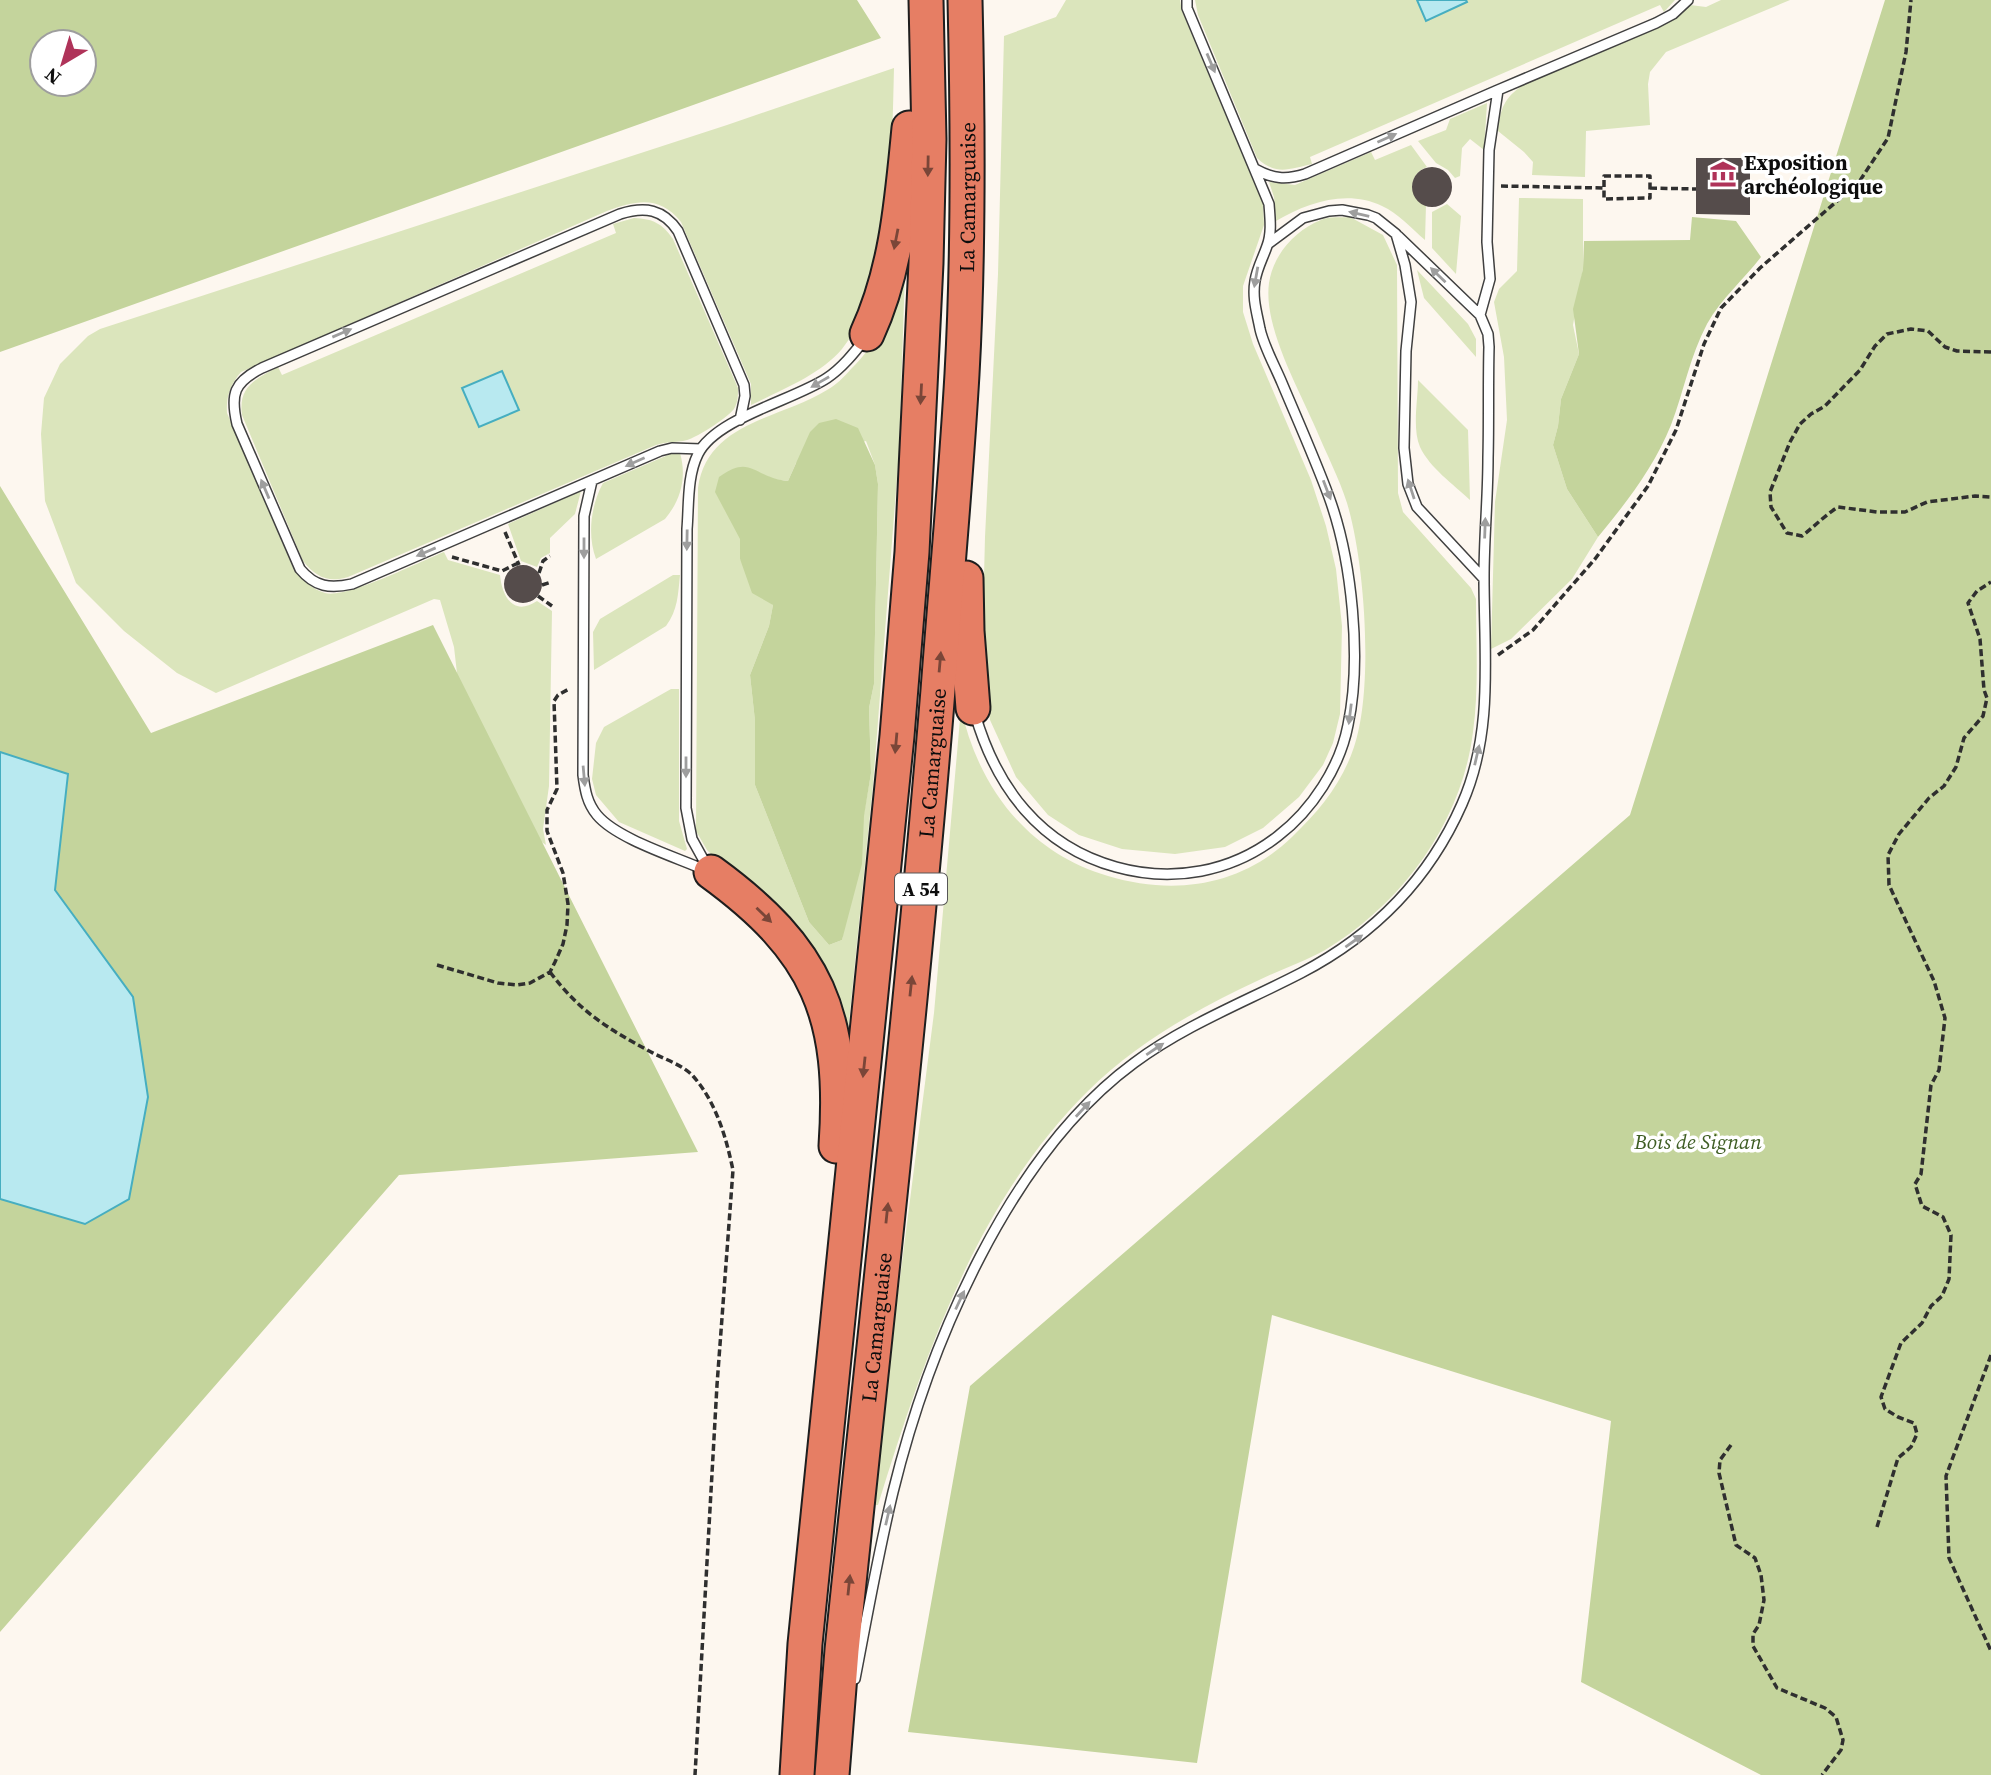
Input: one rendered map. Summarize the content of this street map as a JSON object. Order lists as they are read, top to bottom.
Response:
{
  "streets": {
    "highway": ["La Camarguaise", "A 54"]
  },
  "parks": ["Bois de Signan"],
  "places": {
    "museum": ["Exposition archéologique"]
  },
  "north": "bottom left"
}
